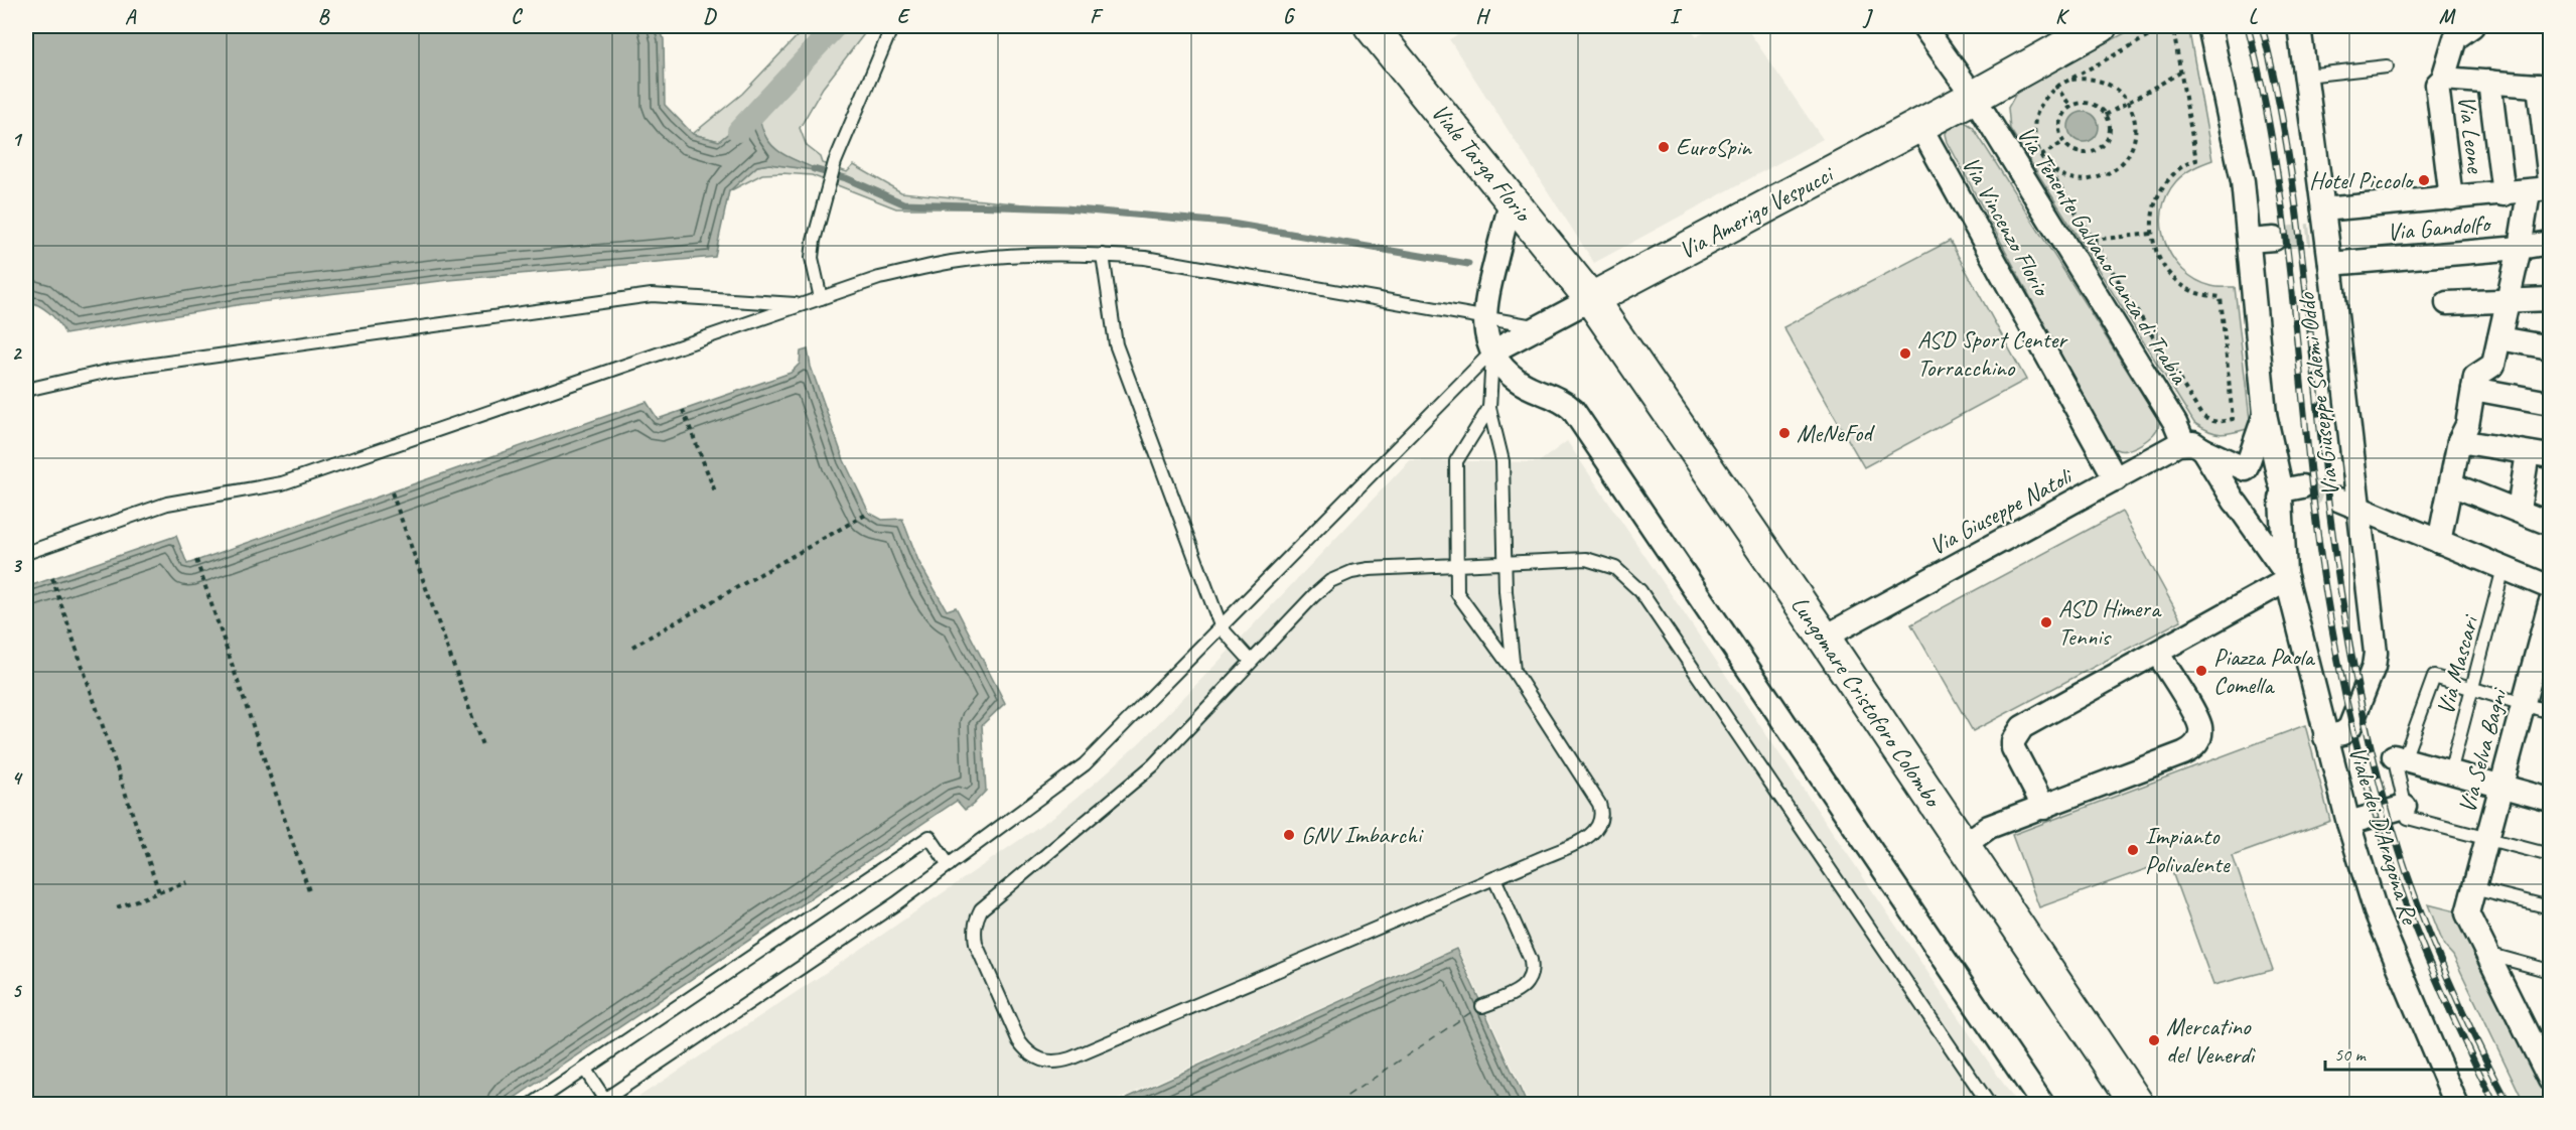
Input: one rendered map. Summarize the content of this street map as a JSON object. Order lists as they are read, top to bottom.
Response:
{
  "streets": {
    "street": [
      "Via Leone",
      "Viale Targa Florio",
      "Via Amerigo Vespucci",
      "Via Vincenzo Florio",
      "Via Gandolfo",
      "Via Tenente Galvano Lanza di Trabia",
      "Via Giuseppe Salemi Oddo",
      "Via Giuseppe Natoli",
      "Lungomare Cristoforo Colombo",
      "Via Selva Bagni",
      "Viale dei D'Aragona Re"
    ],
    "lane": ["Via Mascari"]
  },
  "crossings": [
    ["Viale Targa Florio", "Via Amerigo Vespucci"],
    ["Viale Targa Florio", "Lungomare Cristoforo Colombo"],
    ["Via Amerigo Vespucci", "Via Vincenzo Florio"],
    ["Via Amerigo Vespucci", "Via Tenente Galvano Lanza di Trabia"],
    ["Via Amerigo Vespucci", "Lungomare Cristoforo Colombo"],
    ["Via Vincenzo Florio", "Via Giuseppe Natoli"],
    ["Via Gandolfo", "Via Giuseppe Salemi Oddo"],
    ["Via Tenente Galvano Lanza di Trabia", "Via Giuseppe Natoli"],
    ["Via Tenente Galvano Lanza di Trabia", "Viale dei D'Aragona Re"],
    ["Via Giuseppe Salemi Oddo", "Viale dei D'Aragona Re"],
    ["Via Giuseppe Natoli", "Lungomare Cristoforo Colombo"]
  ],
  "places": [
    "EuroSpin",
    "Hotel Piccolo",
    "ASD Sport Center Torracchino",
    "MeNeFod",
    "ASD Himera Tennis",
    "Piazza Paola Comella",
    "GNV Imbarchi",
    "Impianto Polivalente",
    "Mercatino del Venerdì"
  ],
  "scale_bar": "50 m",
  "grid": {
    "columns": [
      "A",
      "B",
      "C",
      "D",
      "E",
      "F",
      "G",
      "H",
      "I",
      "J",
      "K",
      "L",
      "M"
    ],
    "rows": [
      "1",
      "2",
      "3",
      "4",
      "5"
    ]
  }
}
